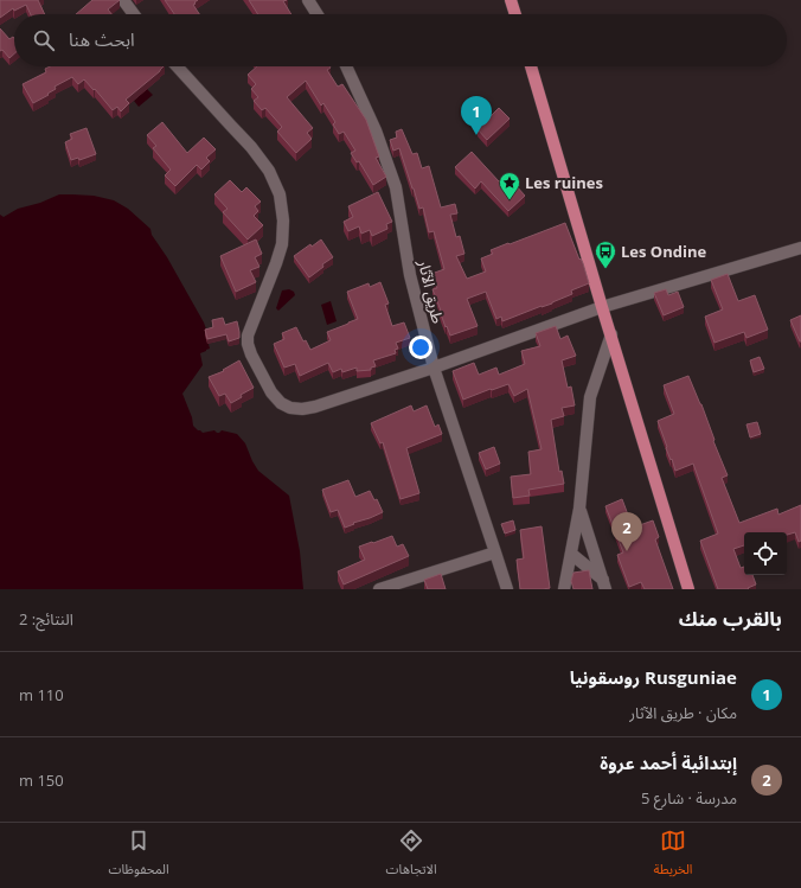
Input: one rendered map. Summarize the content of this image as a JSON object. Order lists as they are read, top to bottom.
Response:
{
  "streets": {
    "street": ["طريق الآثار"]
  },
  "places": {
    "place": ["Les ruines"],
    "bus stop": ["Les Ondine"]
  },
  "page": {
    "search": "ابحث هنا",
    "pins": ["1", "2"],
    "heading": ["بالقرب منك", "النتائج: 2"],
    "list": [
      {
        "mark": "1",
        "name": "Rusguniae روسقونيا",
        "note": "مكان · طريق الآثار",
        "value": "110 m"
      },
      {
        "mark": "2",
        "name": "إبتدائية أحمد عروة",
        "note": "مدرسة · شارع 5",
        "value": "150 m"
      }
    ],
    "nav": ["الخريطة", "الاتجاهات", "المحفوظات"]
  }
}
